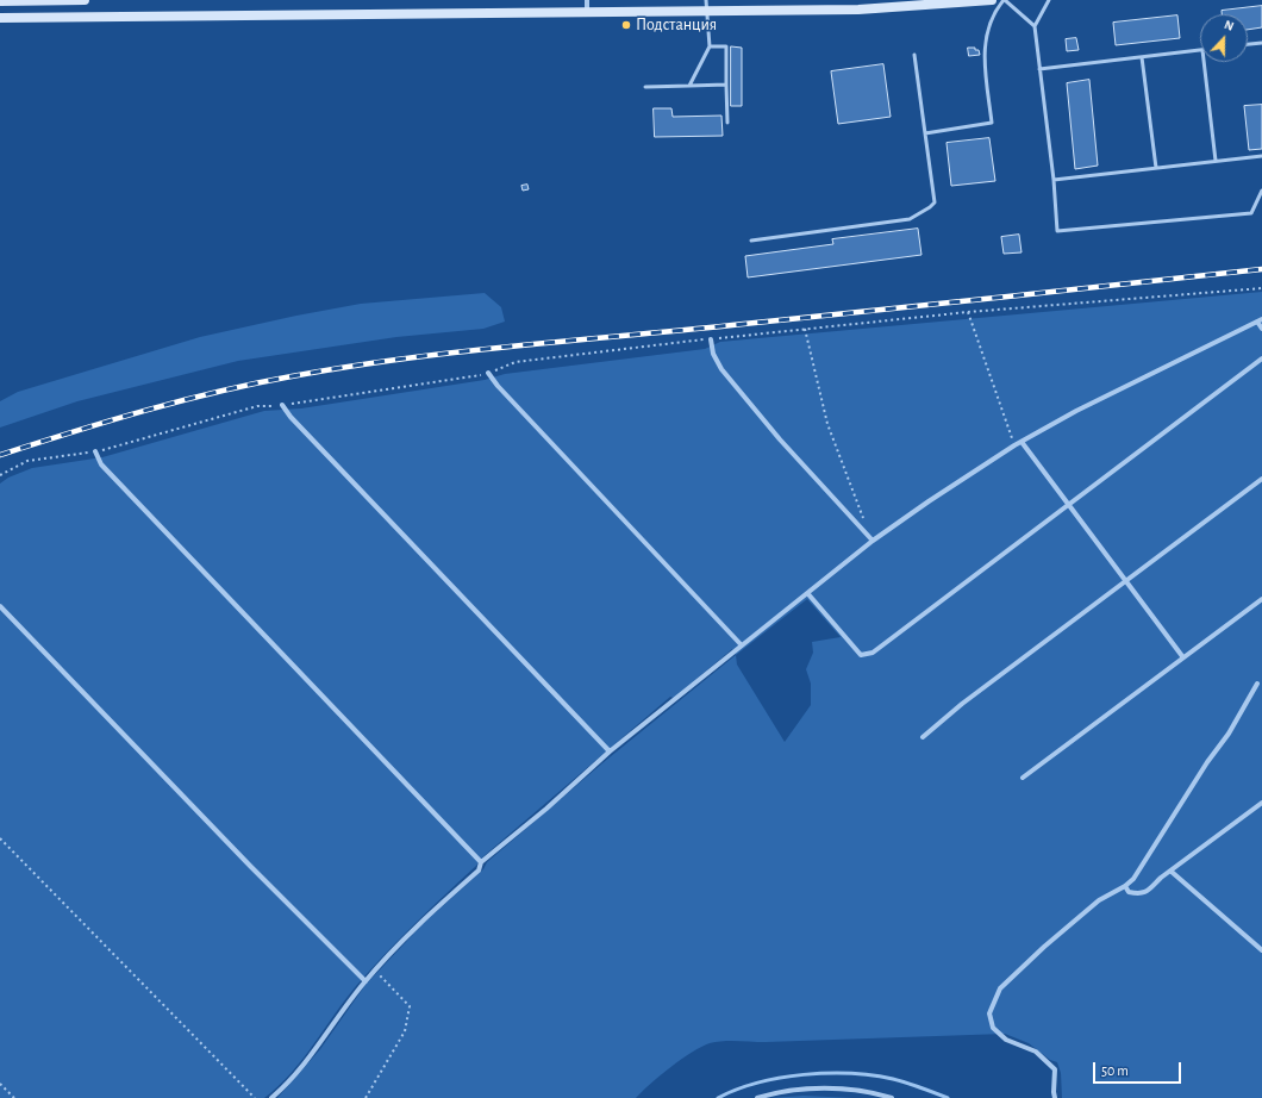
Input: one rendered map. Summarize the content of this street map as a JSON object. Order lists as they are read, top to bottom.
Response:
{
  "places": ["Подстанция"],
  "scale_bar": "50 m",
  "north": "top"
}
